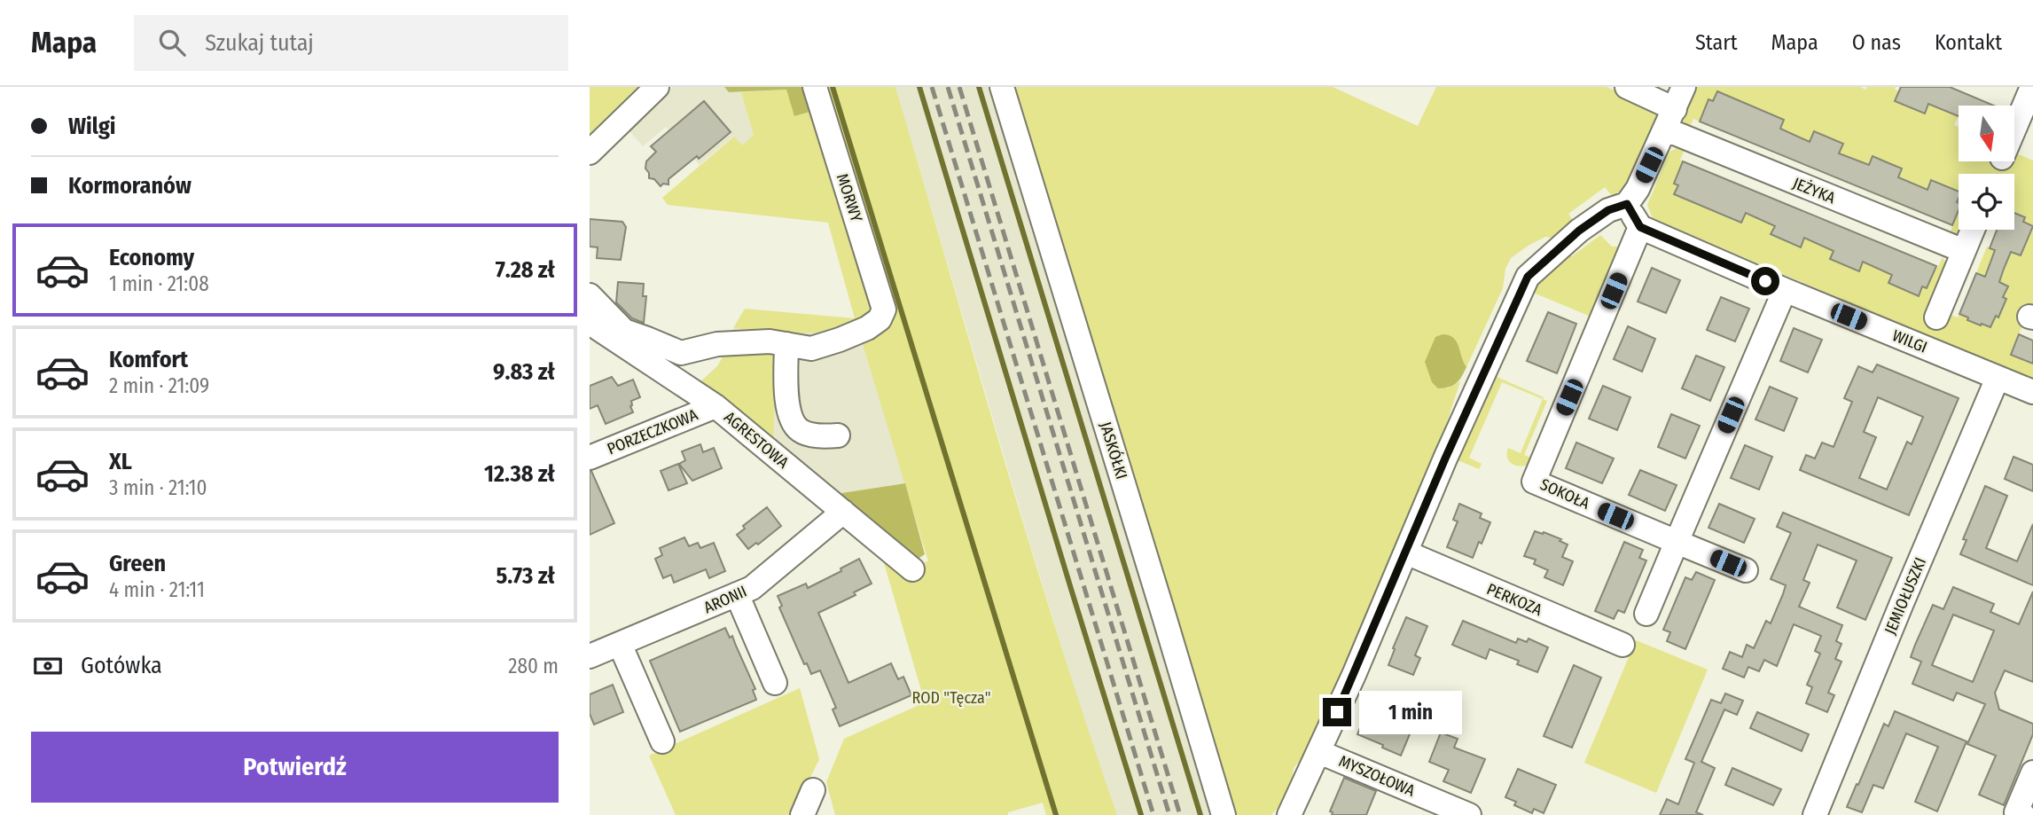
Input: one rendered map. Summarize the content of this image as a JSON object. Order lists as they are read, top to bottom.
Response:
{
  "streets": {
    "street": [
      "JEŻYKA",
      "MORWY",
      "WILGI",
      "PORZECZKOWA",
      "AGRESTOWA",
      "JASKÓŁKI",
      "SOKOŁA",
      "JEMIOŁUSZKI",
      "ARONII",
      "PERKOZA",
      "MYSZOŁOWA"
    ]
  },
  "crossings": [
    ["WILGI", "SOKOŁA"],
    ["WILGI", "JEMIOŁUSZKI"],
    ["PORZECZKOWA", "AGRESTOWA"],
    ["AGRESTOWA", "ARONII"]
  ],
  "parks": ["ROD \"Tęcza\""],
  "north": "bottom",
  "page": {
    "header": "Mapa",
    "search": "Szukaj tutaj",
    "nav": [
      "Start",
      "Mapa",
      "O nas",
      "Kontakt"
    ],
    "banner": ["Wilgi", "Kormoranów"],
    "list": [
      {
        "name": "Economy",
        "note": "1 min · 21:08",
        "value": "7.28 zł"
      },
      {
        "name": "Komfort",
        "note": "2 min · 21:09",
        "value": "9.83 zł"
      },
      {
        "name": "XL",
        "note": "3 min · 21:10",
        "value": "12.38 zł"
      },
      {
        "name": "Green",
        "note": "4 min · 21:11",
        "value": "5.73 zł"
      }
    ],
    "pay": ["Gotówka", "280 m"],
    "bubble": "1 min",
    "buttons": "Potwierdź"
  }
}
